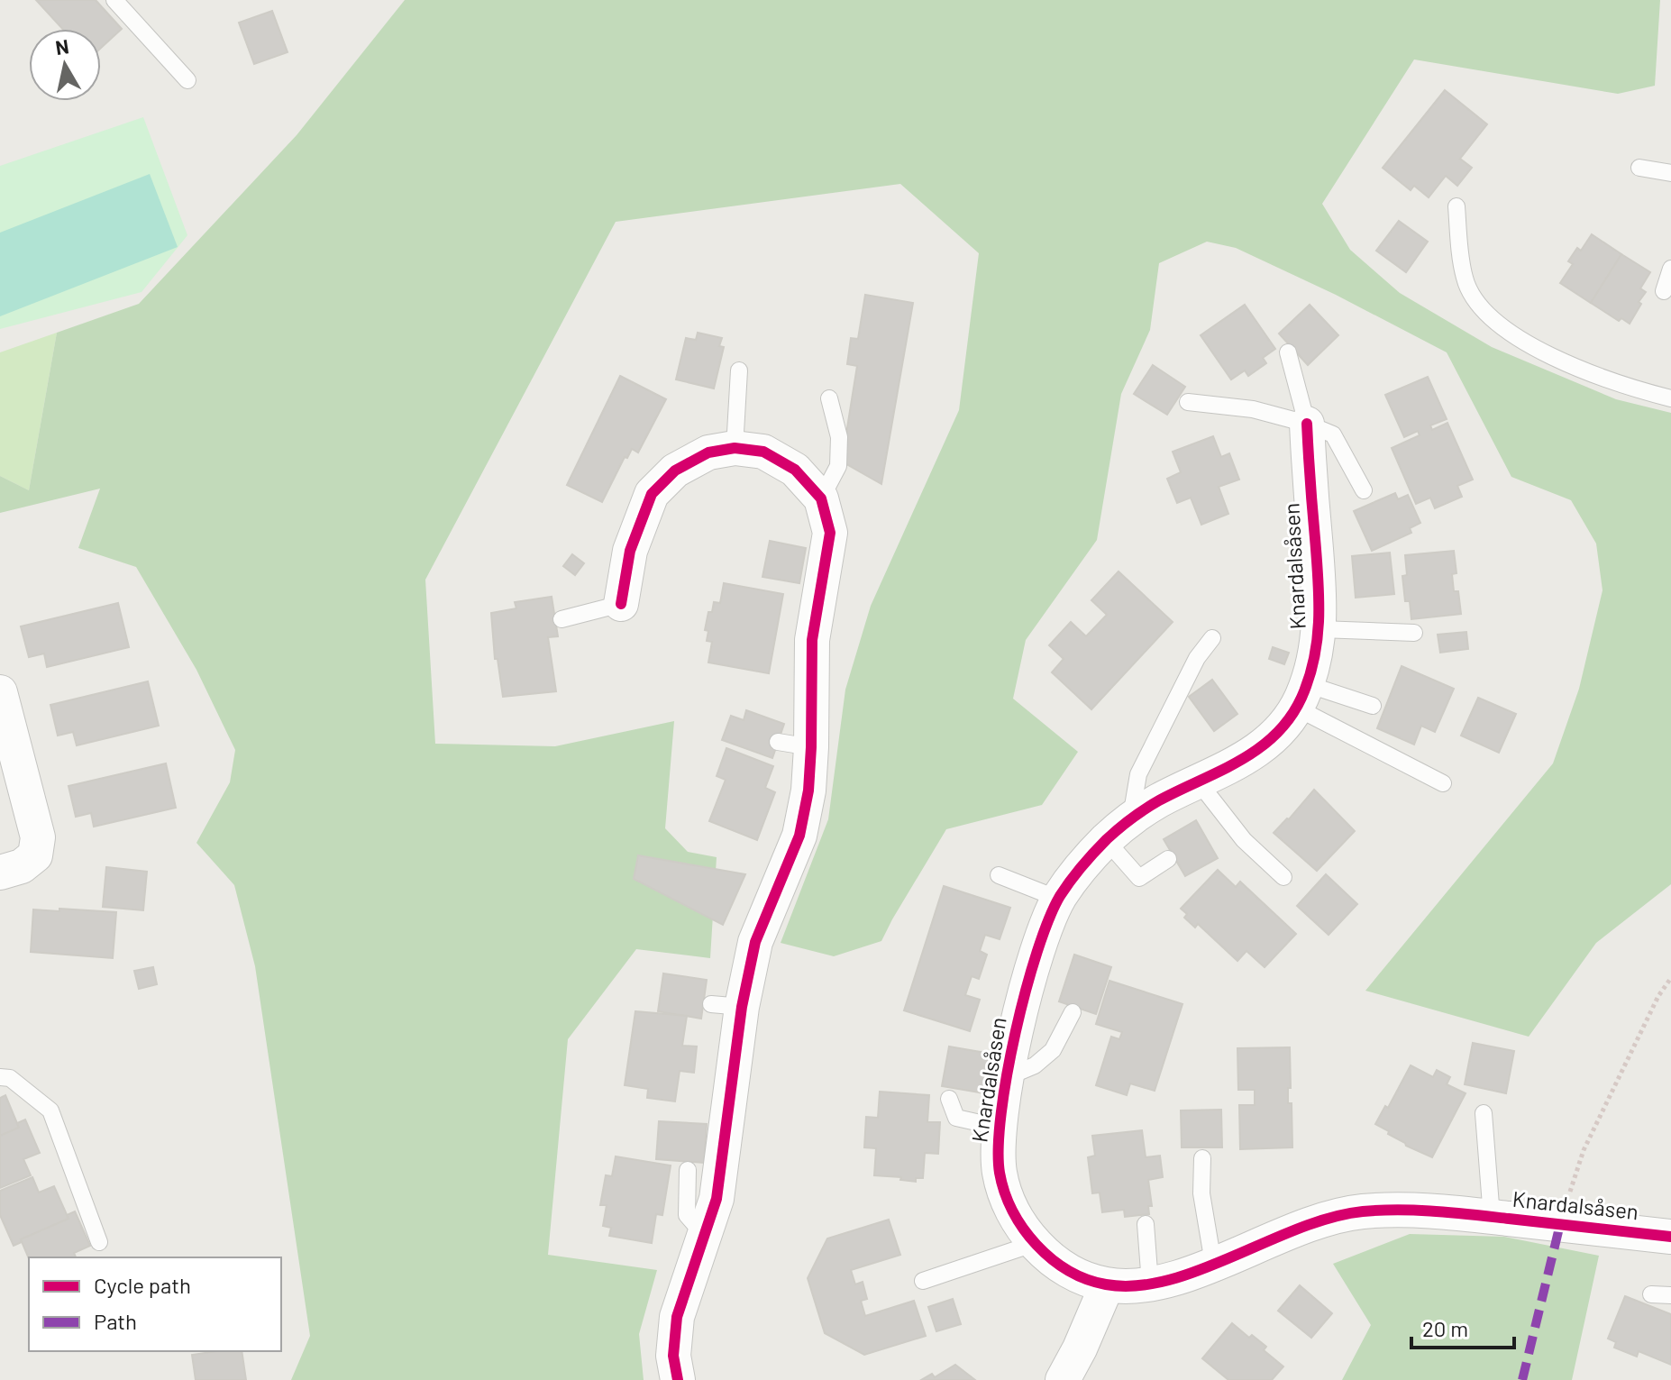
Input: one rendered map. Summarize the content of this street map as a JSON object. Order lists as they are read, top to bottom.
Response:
{
  "streets": {
    "street": ["Knardalsåsen"]
  },
  "legend": ["Cycle path", "Path"],
  "scale_bar": "20 m",
  "north": "top"
}
